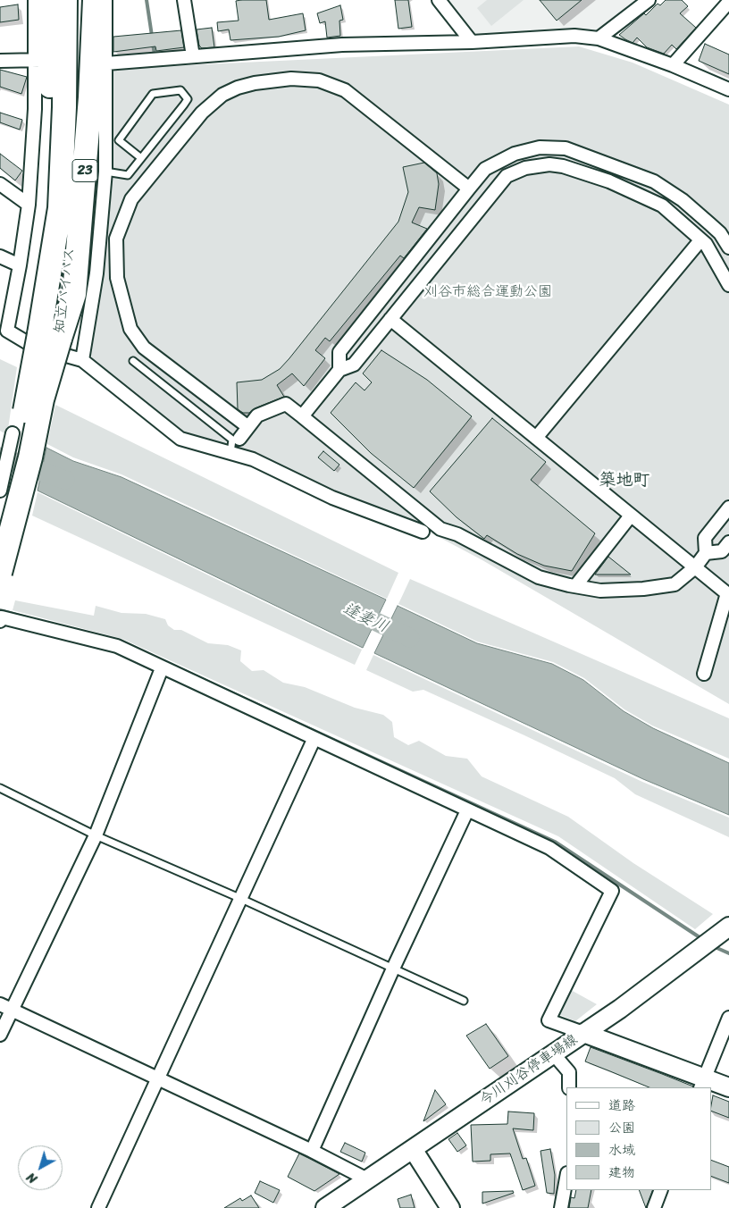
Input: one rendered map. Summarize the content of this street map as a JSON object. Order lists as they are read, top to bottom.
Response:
{
  "streets": {
    "highway": ["23", "知立バイパス"],
    "main road": ["今川刈谷停車場線"]
  },
  "crossings": [
    ["23", "知立バイパス"]
  ],
  "districts": ["築地町"],
  "water": ["逢妻川"],
  "parks": ["刈谷市総合運動公園"],
  "legend": [
    "道路",
    "公園",
    "水域",
    "建物"
  ],
  "north": "bottom left"
}
